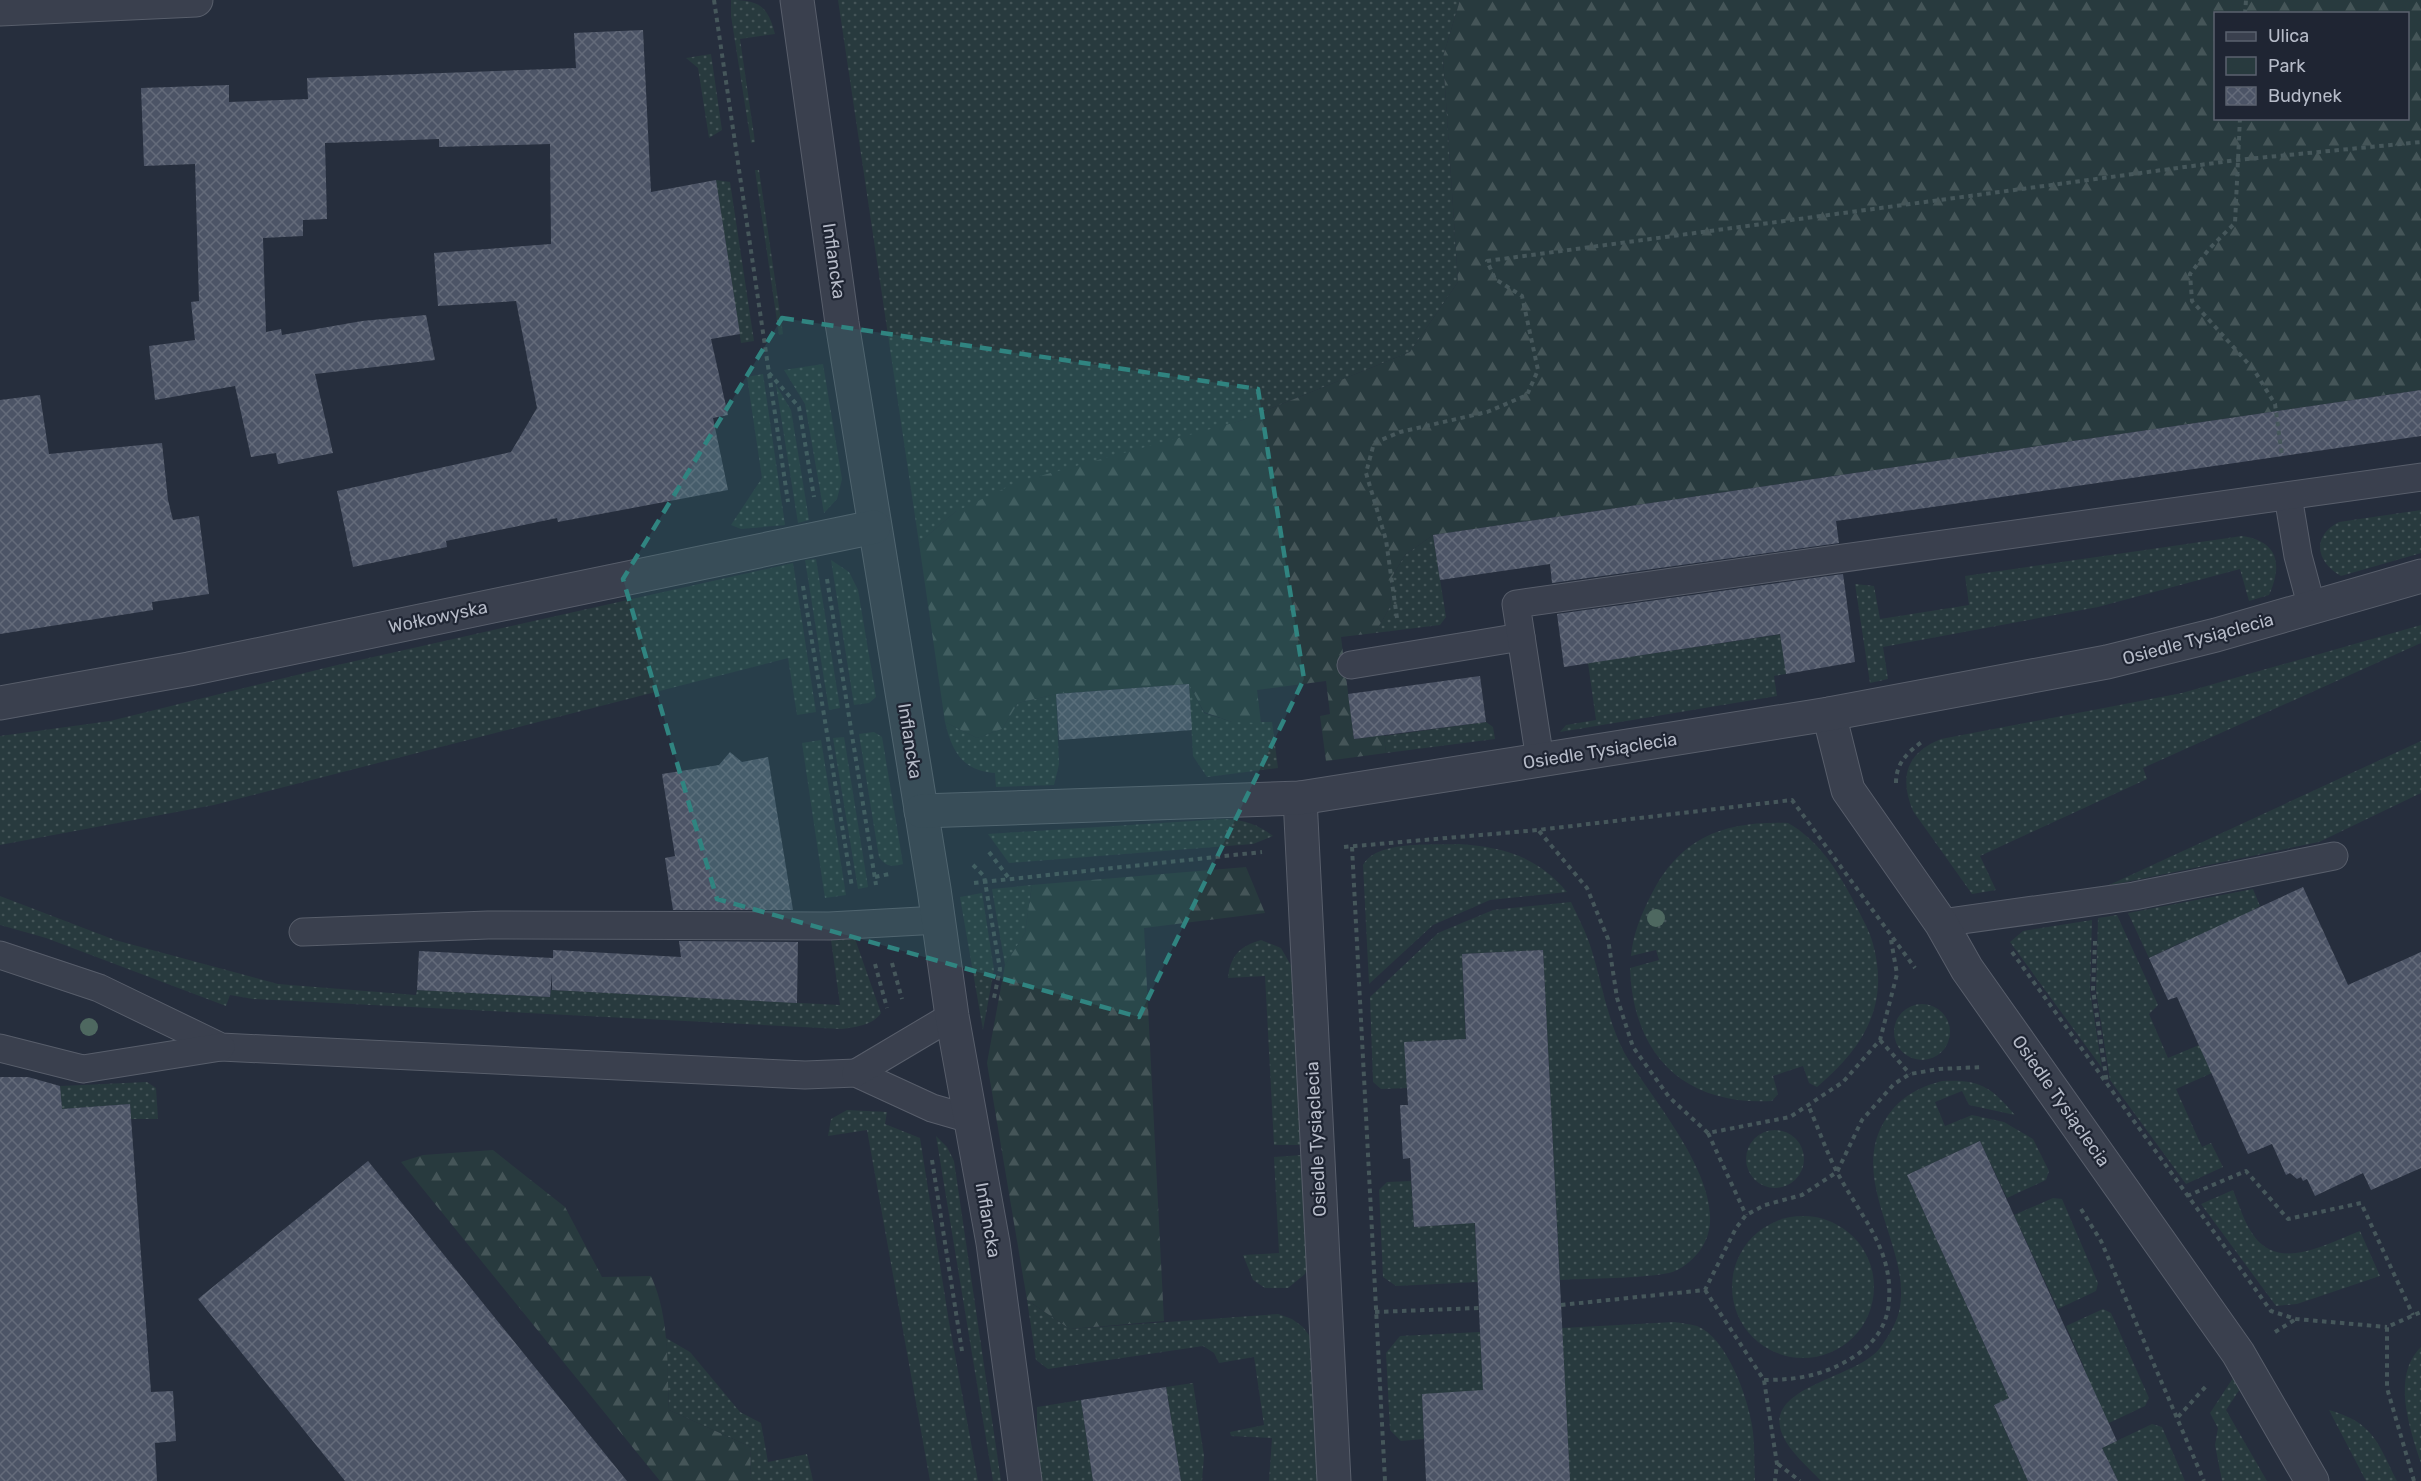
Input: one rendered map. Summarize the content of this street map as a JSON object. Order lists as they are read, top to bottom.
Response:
{
  "streets": {
    "street": ["Inflancka", "Wołkowyska", "Osiedle Tysiąclecia"]
  },
  "crossings": [
    ["Inflancka", "Wołkowyska"],
    ["Inflancka", "Osiedle Tysiąclecia"]
  ],
  "legend": ["Ulica", "Park", "Budynek"]
}
